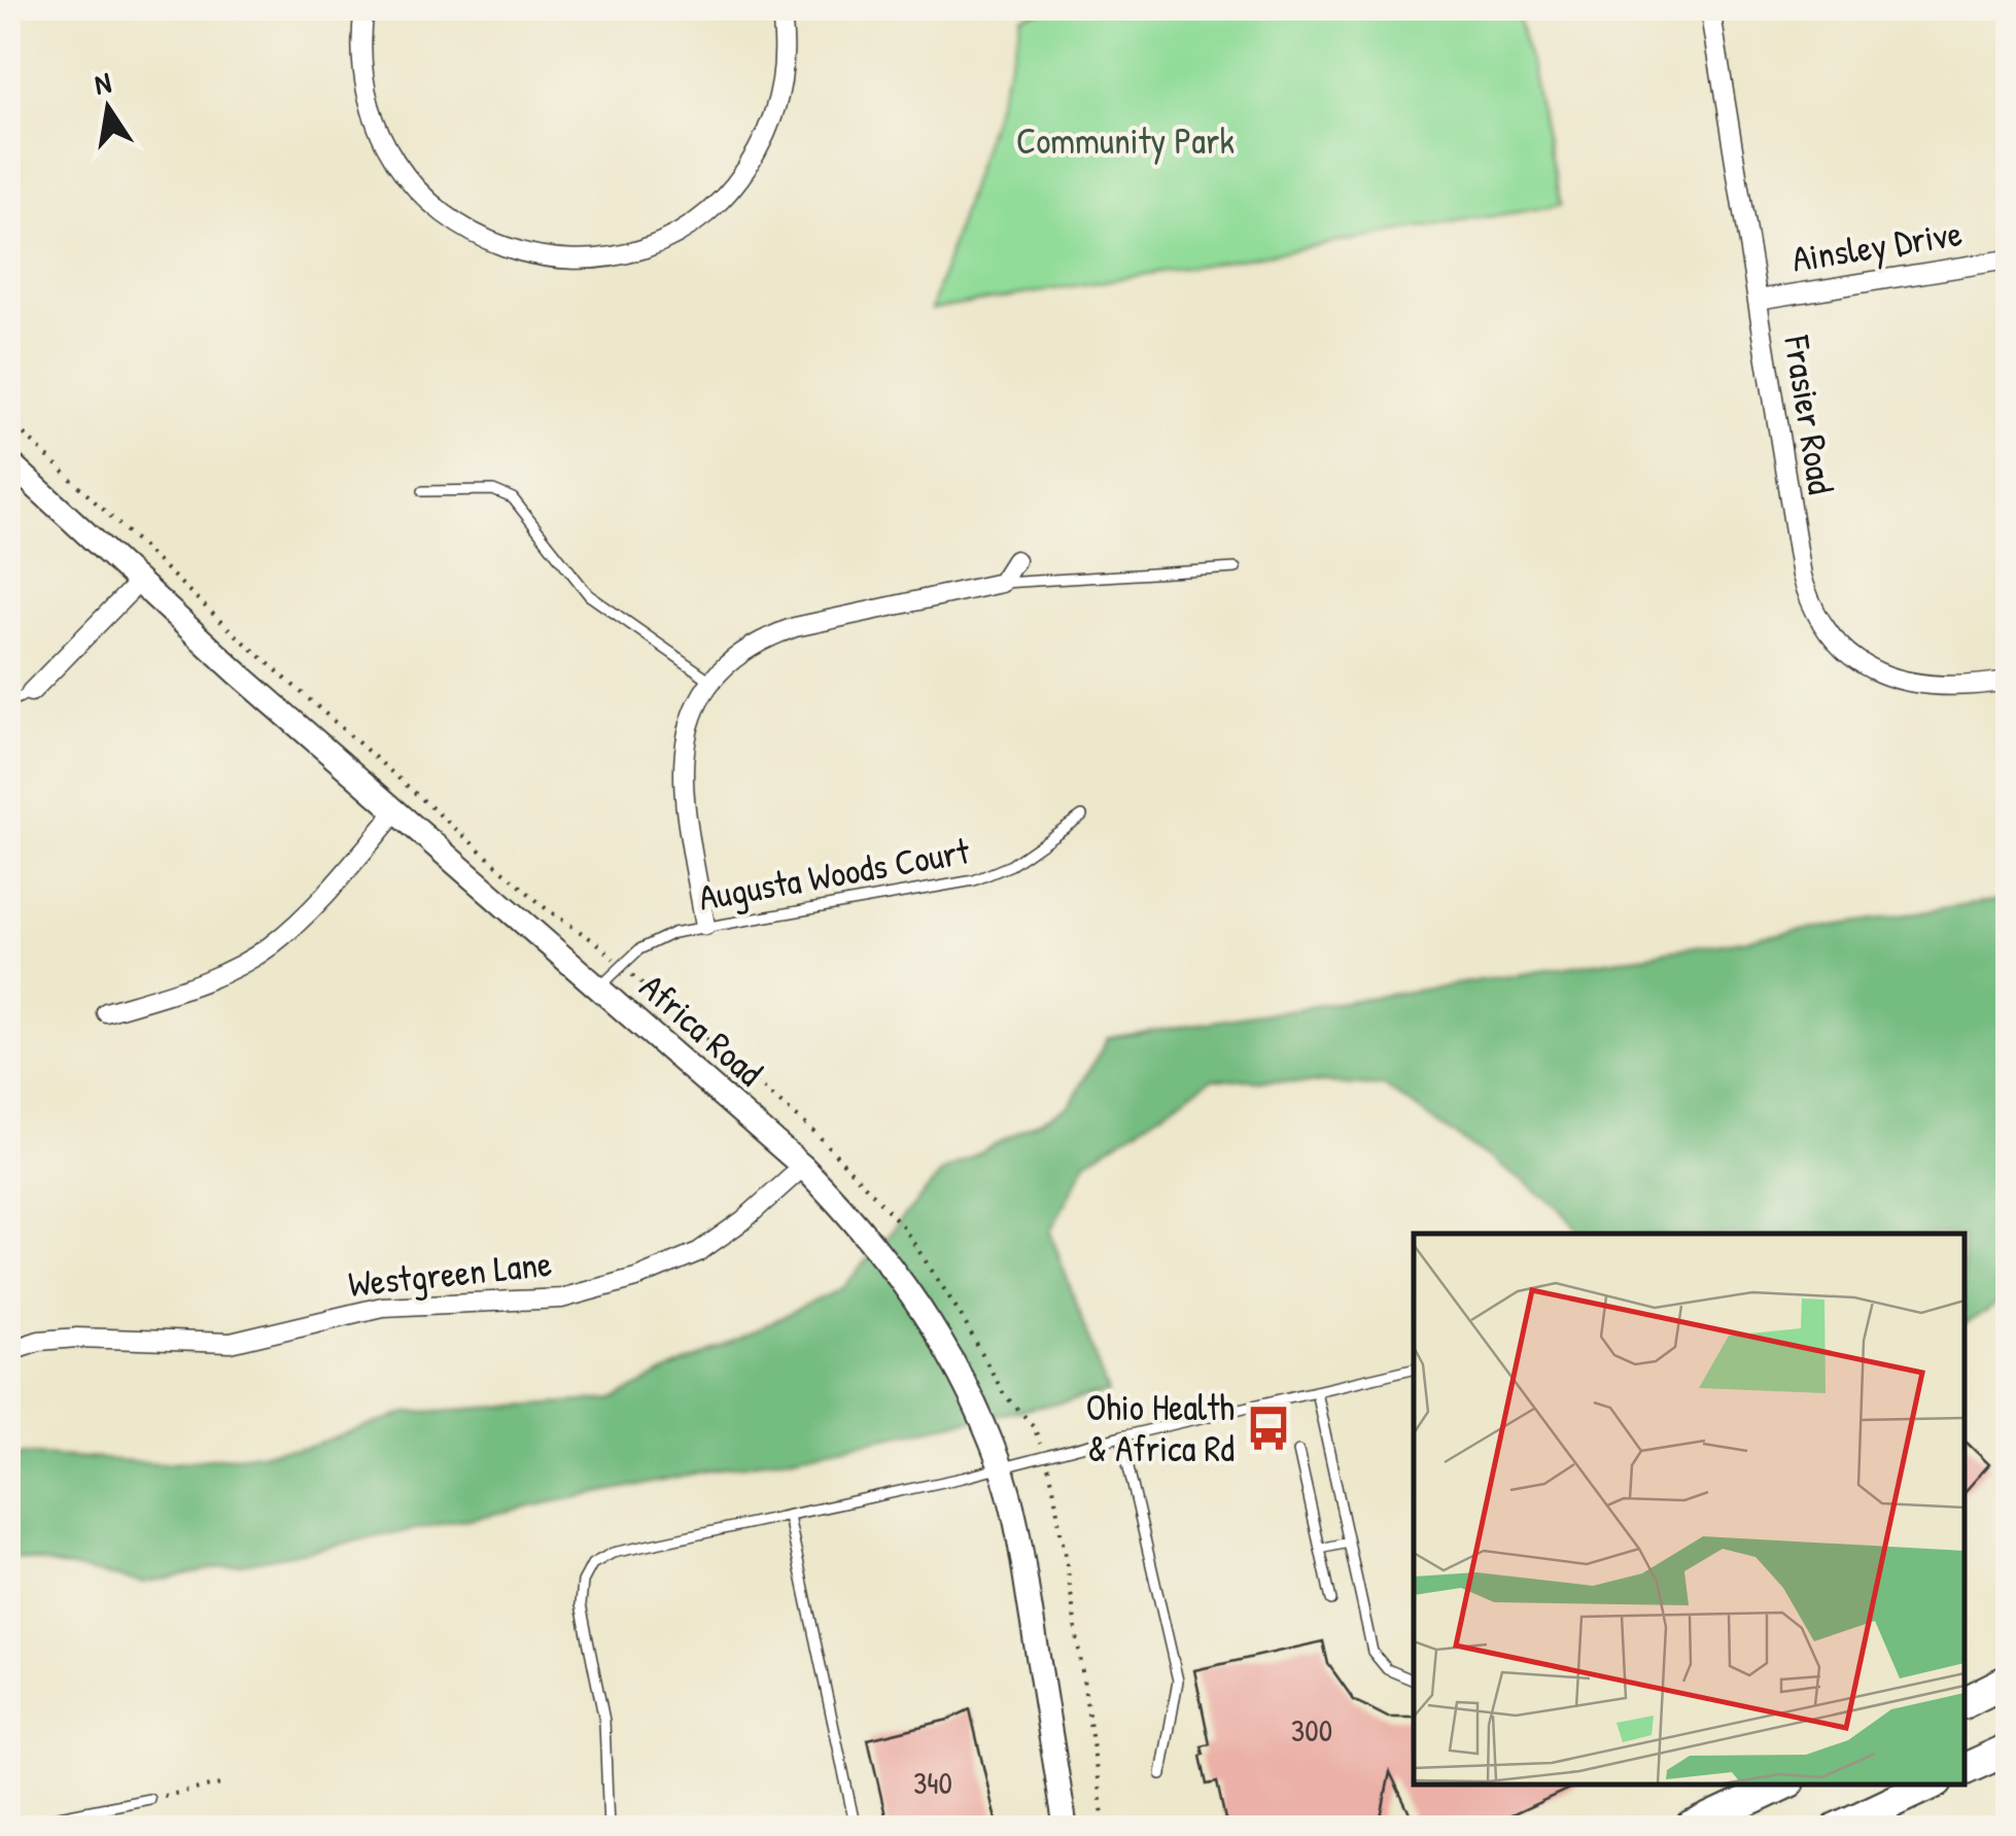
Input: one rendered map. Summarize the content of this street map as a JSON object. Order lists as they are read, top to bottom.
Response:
{
  "streets": {
    "street": [
      "Ainsley Drive",
      "Frasier Road",
      "Africa Road",
      "Westgreen Lane"
    ],
    "lane": ["Augusta Woods Court"]
  },
  "crossings": [
    ["Ainsley Drive", "Frasier Road"],
    ["Augusta Woods Court", "Africa Road"],
    ["Africa Road", "Westgreen Lane"]
  ],
  "parks": ["Community Park"],
  "places": {
    "bus stop": ["Ohio Health & Africa Rd"]
  },
  "house_numbers": ["300", "340"],
  "north": "top"
}
